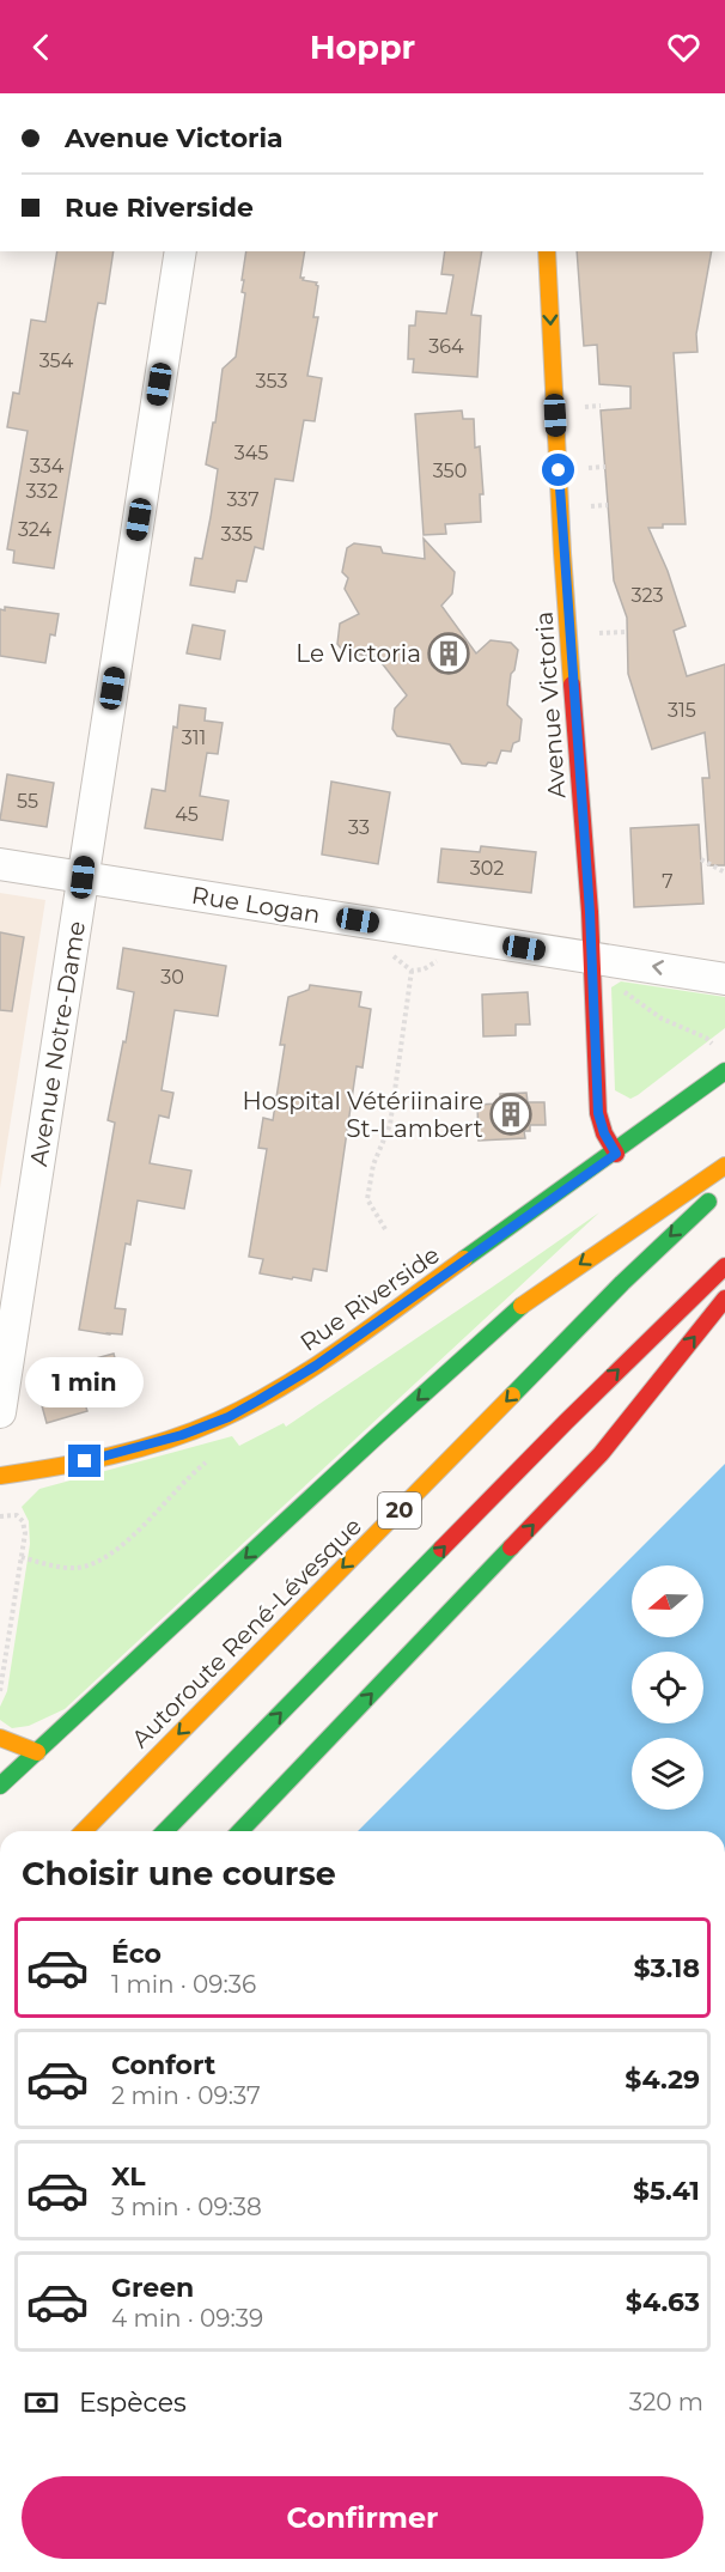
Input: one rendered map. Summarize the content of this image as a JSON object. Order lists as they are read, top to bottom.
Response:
{
  "streets": {
    "main road": [
      "Avenue Victoria",
      "Rue Riverside",
      "20",
      "Autoroute René-Lévesque"
    ],
    "street": ["Rue Logan", "Avenue Notre-Dame"]
  },
  "crossings": [
    ["Avenue Victoria", "Rue Logan"],
    ["Avenue Victoria", "Rue Riverside"],
    ["Rue Logan", "Avenue Notre-Dame"]
  ],
  "one_way": ["Avenue Victoria"],
  "places": {
    "building": ["Le Victoria", "Hospital Vétériinaire St-Lambert"]
  },
  "house_numbers": [
    "364",
    "354",
    "353",
    "345",
    "334",
    "350",
    "332",
    "337",
    "324",
    "335",
    "323",
    "315",
    "311",
    "55",
    "45",
    "33",
    "302",
    "7",
    "30"
  ],
  "north": "left",
  "page": {
    "header": "Hoppr",
    "banner": ["Avenue Victoria", "Rue Riverside"],
    "bubble": "1 min",
    "heading": "Choisir une course",
    "list": [
      {
        "name": "Éco",
        "note": "1 min · 09:36",
        "value": "$3.18"
      },
      {
        "name": "Confort",
        "note": "2 min · 09:37",
        "value": "$4.29"
      },
      {
        "name": "XL",
        "note": "3 min · 09:38",
        "value": "$5.41"
      },
      {
        "name": "Green",
        "note": "4 min · 09:39",
        "value": "$4.63"
      }
    ],
    "pay": ["Espèces", "320 m"],
    "buttons": "Confirmer"
  }
}
